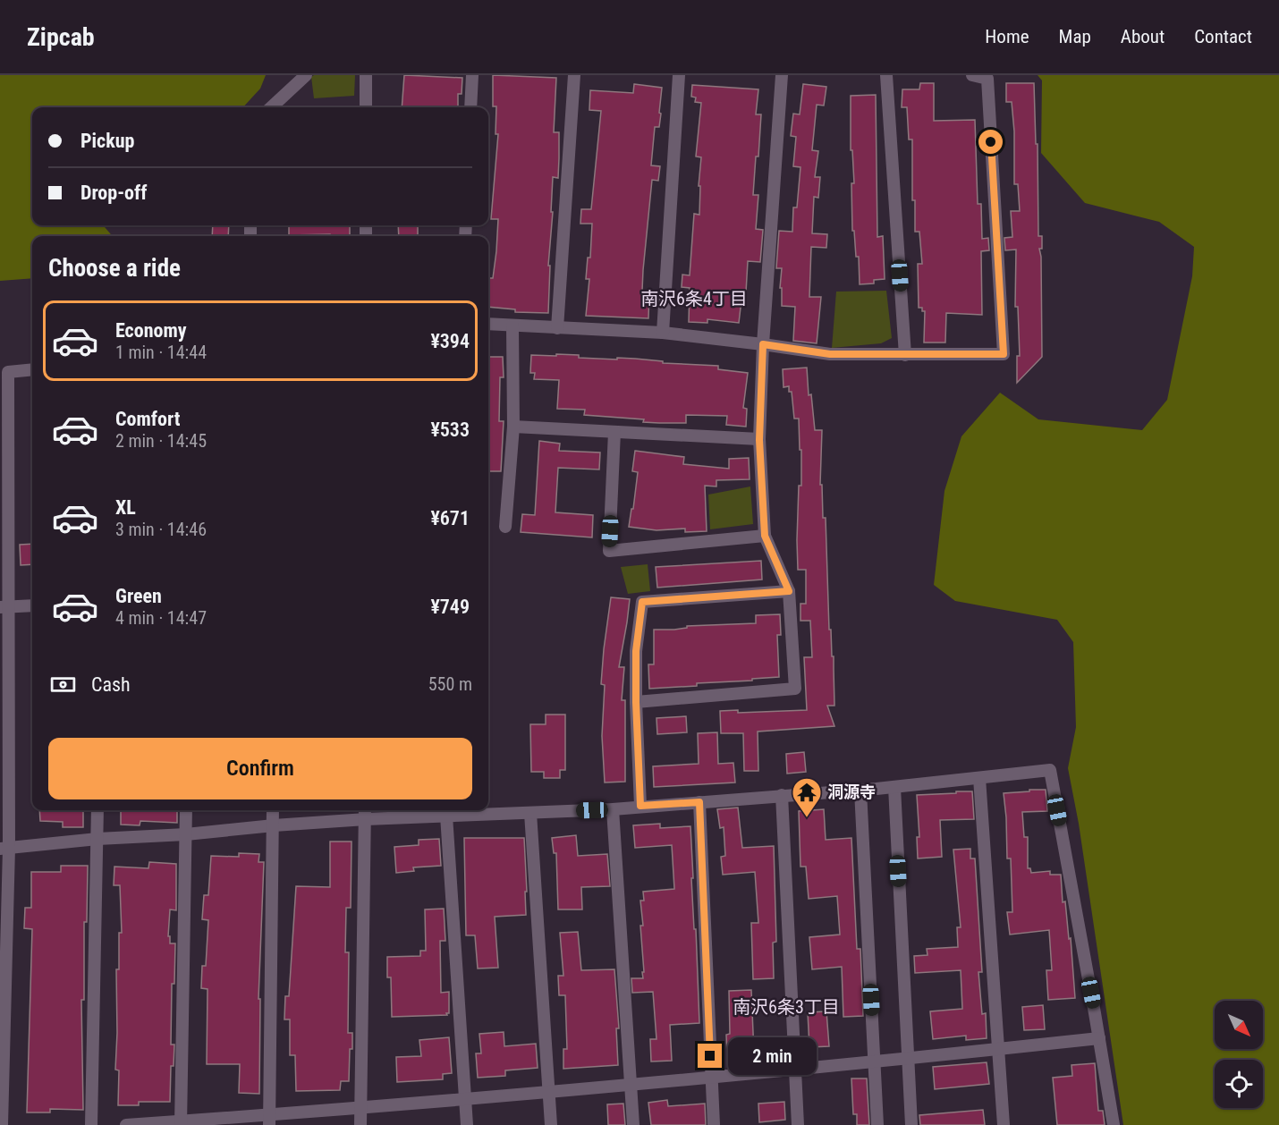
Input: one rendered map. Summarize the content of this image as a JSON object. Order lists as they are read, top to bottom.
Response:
{
  "districts": ["南沢6条4丁目", "南沢6条3丁目"],
  "places": {
    "temple": ["洞源寺"]
  },
  "north": "bottom right",
  "page": {
    "header": "Zipcab",
    "nav": [
      "Home",
      "Map",
      "About",
      "Contact"
    ],
    "banner": ["Pickup", "Drop-off"],
    "heading": "Choose a ride",
    "list": [
      {
        "name": "Economy",
        "note": "1 min · 14:44",
        "value": "¥394"
      },
      {
        "name": "Comfort",
        "note": "2 min · 14:45",
        "value": "¥533"
      },
      {
        "name": "XL",
        "note": "3 min · 14:46",
        "value": "¥671"
      },
      {
        "name": "Green",
        "note": "4 min · 14:47",
        "value": "¥749"
      }
    ],
    "pay": ["Cash", "550 m"],
    "buttons": "Confirm",
    "bubble": "2 min"
  }
}
